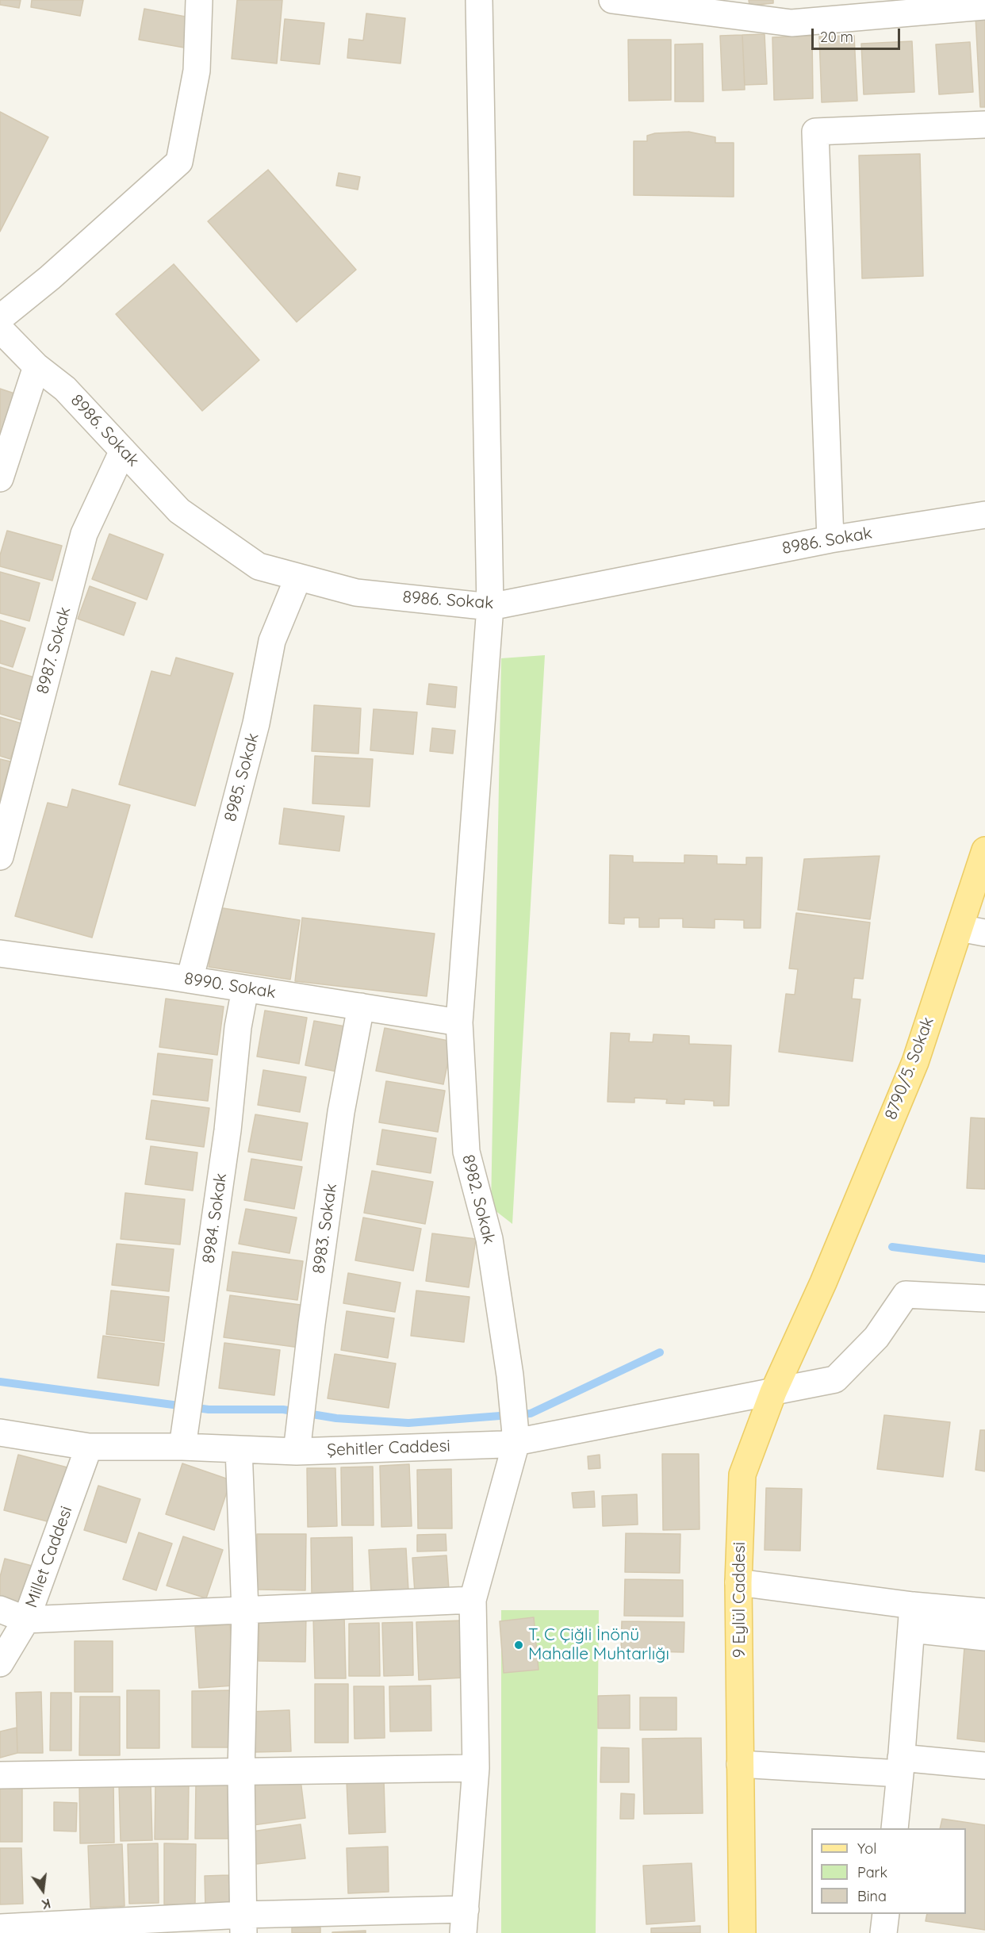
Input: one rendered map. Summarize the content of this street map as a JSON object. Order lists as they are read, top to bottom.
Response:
{
  "streets": {
    "main road": ["8790/5. Sokak", "9 Eylül Caddesi"],
    "street": [
      "8986. Sokak",
      "8987. Sokak",
      "8985. Sokak",
      "8990. Sokak",
      "8982. Sokak",
      "8984. Sokak",
      "8983. Sokak",
      "Şehitler Caddesi",
      "Millet Caddesi"
    ]
  },
  "crossings": [
    ["8986. Sokak", "8987. Sokak"],
    ["8986. Sokak", "8985. Sokak"],
    ["8986. Sokak", "8982. Sokak"],
    ["8985. Sokak", "8990. Sokak"],
    ["8990. Sokak", "8982. Sokak"],
    ["8990. Sokak", "8984. Sokak"],
    ["8990. Sokak", "8983. Sokak"],
    ["8790/5. Sokak", "9 Eylül Caddesi"],
    ["8982. Sokak", "Şehitler Caddesi"],
    ["8984. Sokak", "Şehitler Caddesi"],
    ["8983. Sokak", "Şehitler Caddesi"],
    ["Şehitler Caddesi", "Millet Caddesi"],
    ["Şehitler Caddesi", "9 Eylül Caddesi"]
  ],
  "places": ["T. C Çiğli İnönü Mahalle Muhtarlığı"],
  "legend": ["Yol", "Park", "Bina"],
  "scale_bar": "20 m",
  "north": "bottom"
}
